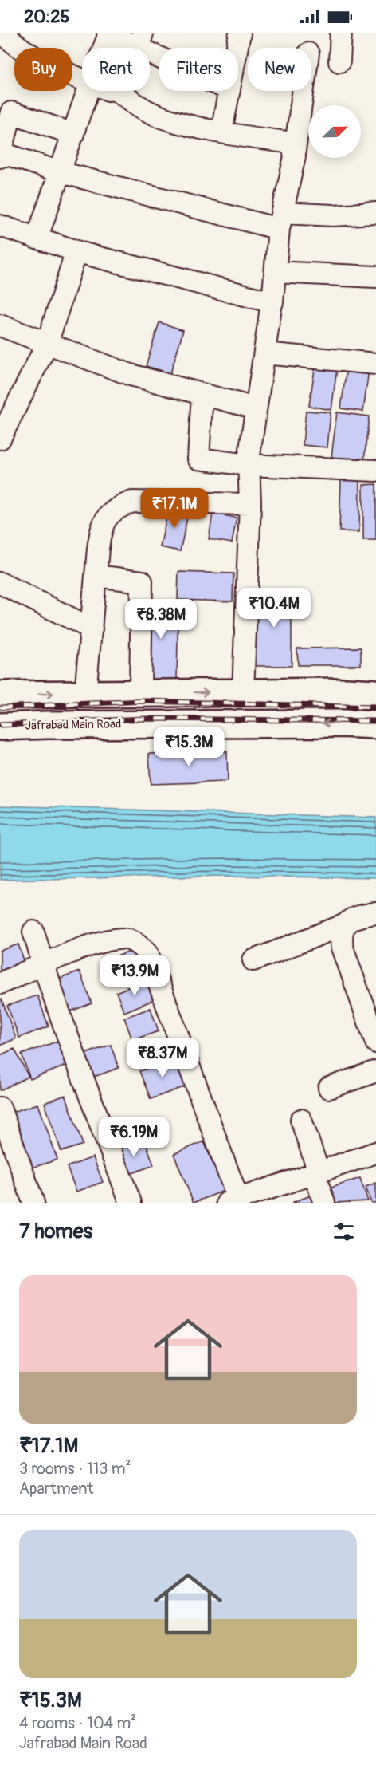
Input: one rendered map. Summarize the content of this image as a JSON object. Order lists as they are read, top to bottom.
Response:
{
  "streets": {
    "main road": ["Jafrabad Main Road"]
  },
  "north": "top right",
  "page": {
    "status": "20:25",
    "chip": [
      "Buy",
      "Rent",
      "Filters",
      "New"
    ],
    "price": [
      "₹17.1M",
      "₹10.4M",
      "₹8.38M",
      "₹15.3M",
      "₹13.9M",
      "₹8.37M",
      "₹6.19M"
    ],
    "heading": "7 homes",
    "list": [
      {
        "name": "₹17.1M",
        "note": "3 rooms · 113 m² · Apartment"
      },
      {
        "name": "₹15.3M",
        "note": "4 rooms · 104 m² · Jafrabad Main Road"
      }
    ]
  }
}
